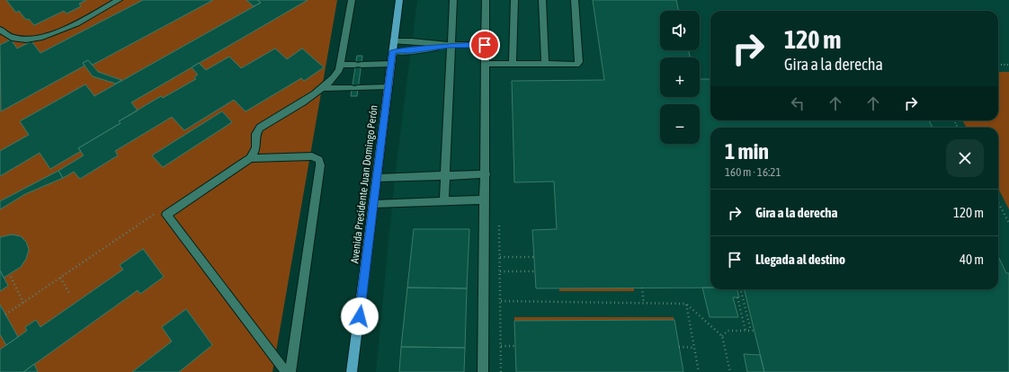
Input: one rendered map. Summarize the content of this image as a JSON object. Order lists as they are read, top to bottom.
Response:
{
  "streets": {
    "main road": ["Avenida Presidente Juan Domingo Perón"]
  },
  "page": {
    "map_buttons": ["+", "−"],
    "turn": ["120 m", "Gira a la derecha"],
    "heading": ["1 min", "160 m · 16:21"],
    "list": [
      {
        "name": "Gira a la derecha",
        "value": "120 m"
      },
      {
        "name": "Llegada al destino",
        "value": "40 m"
      }
    ]
  }
}
